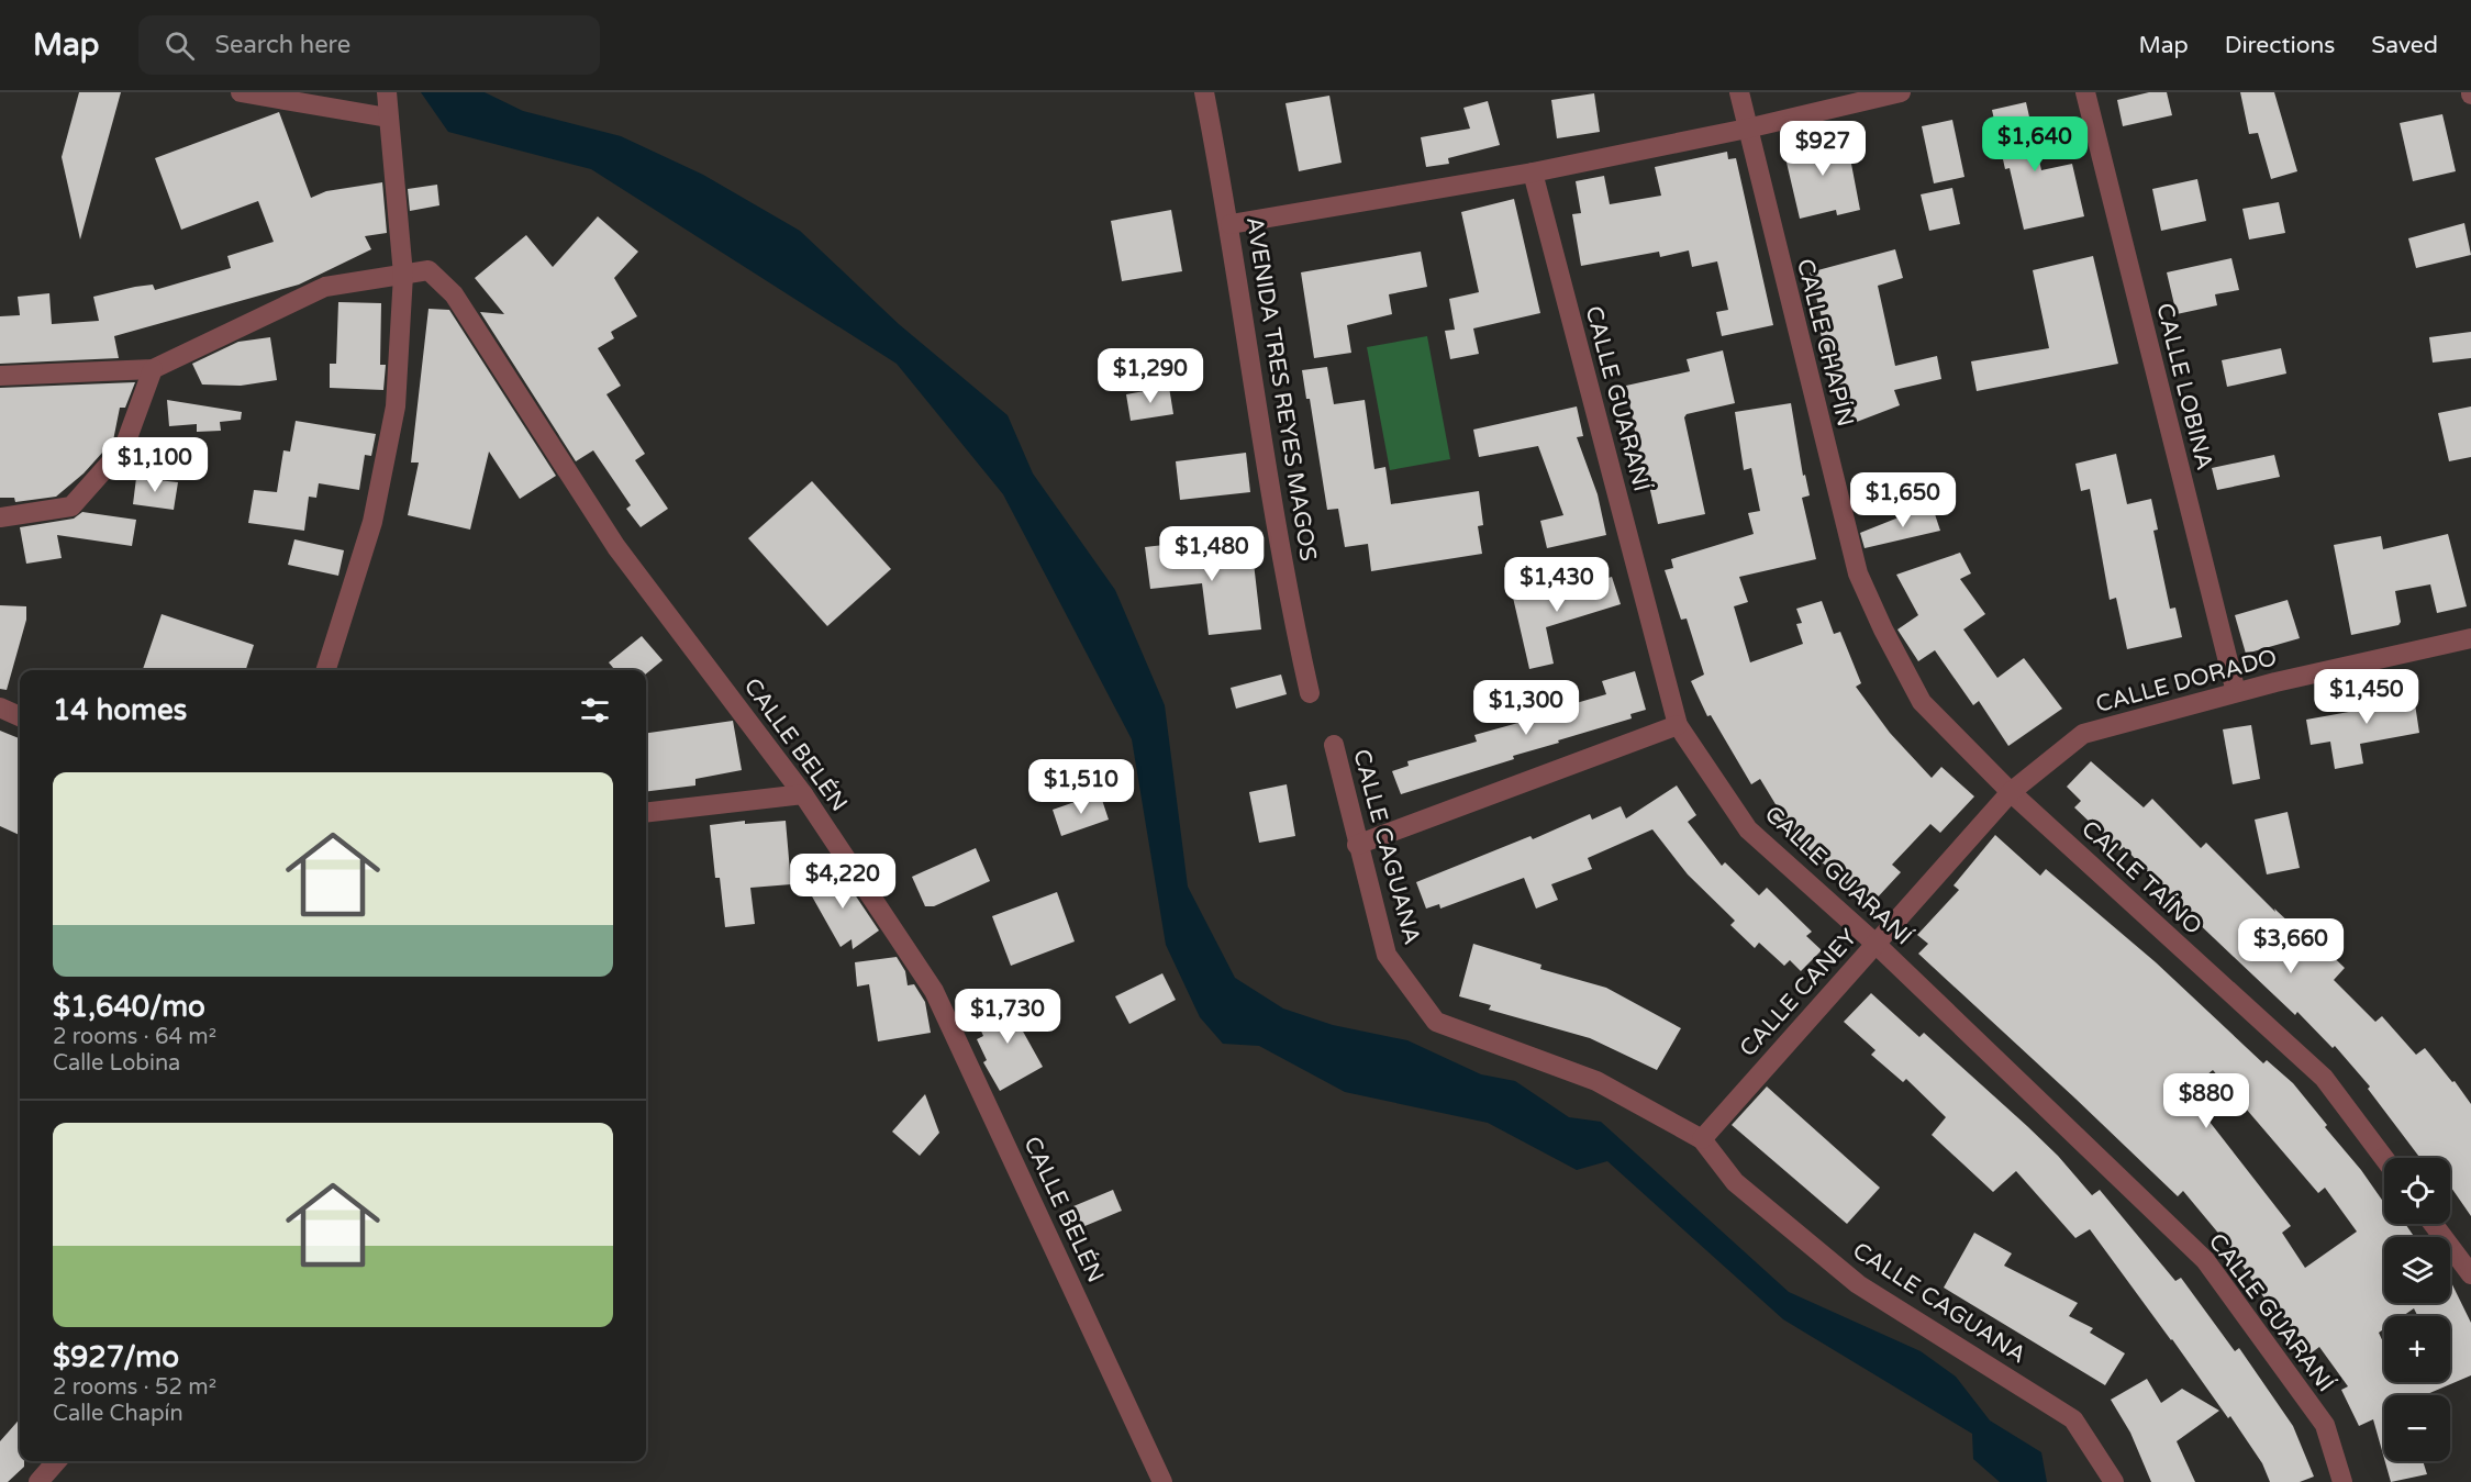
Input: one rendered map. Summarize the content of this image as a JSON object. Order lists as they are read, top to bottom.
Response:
{
  "streets": {
    "street": [
      "CALLE CHAPÍN",
      "CALLE LOBINA",
      "AVENIDA TRES REYES MAGOS",
      "CALLE GUARANÍ",
      "CALLE DORADO",
      "CALLE BELÉN",
      "CALLE CAGUANA",
      "CALLE TAÍNO",
      "CALLE CANEY"
    ]
  },
  "crossings": [
    ["CALLE CHAPÍN", "CALLE DORADO"],
    ["CALLE CHAPÍN", "CALLE TAÍNO"],
    ["CALLE CHAPÍN", "CALLE CANEY"],
    ["CALLE LOBINA", "CALLE DORADO"],
    ["CALLE GUARANÍ", "CALLE CANEY"],
    ["CALLE DORADO", "CALLE TAÍNO"],
    ["CALLE DORADO", "CALLE CANEY"],
    ["CALLE CAGUANA", "CALLE CANEY"],
    ["CALLE TAÍNO", "CALLE CANEY"]
  ],
  "page": {
    "header": "Map",
    "search": "Search here",
    "nav": ["Map", "Directions", "Saved"],
    "price": [
      "$1,640",
      "$927",
      "$1,290",
      "$1,100",
      "$1,650",
      "$1,480",
      "$1,430",
      "$1,450",
      "$1,300",
      "$1,510",
      "$4,220",
      "$3,660",
      "$1,730",
      "$880"
    ],
    "heading": "14 homes",
    "list": [
      {
        "name": "$1,640/mo",
        "note": "2 rooms · 64 m² · Calle Lobina"
      },
      {
        "name": "$927/mo",
        "note": "2 rooms · 52 m² · Calle Chapín"
      }
    ],
    "map_buttons": ["+", "−"]
  }
}
